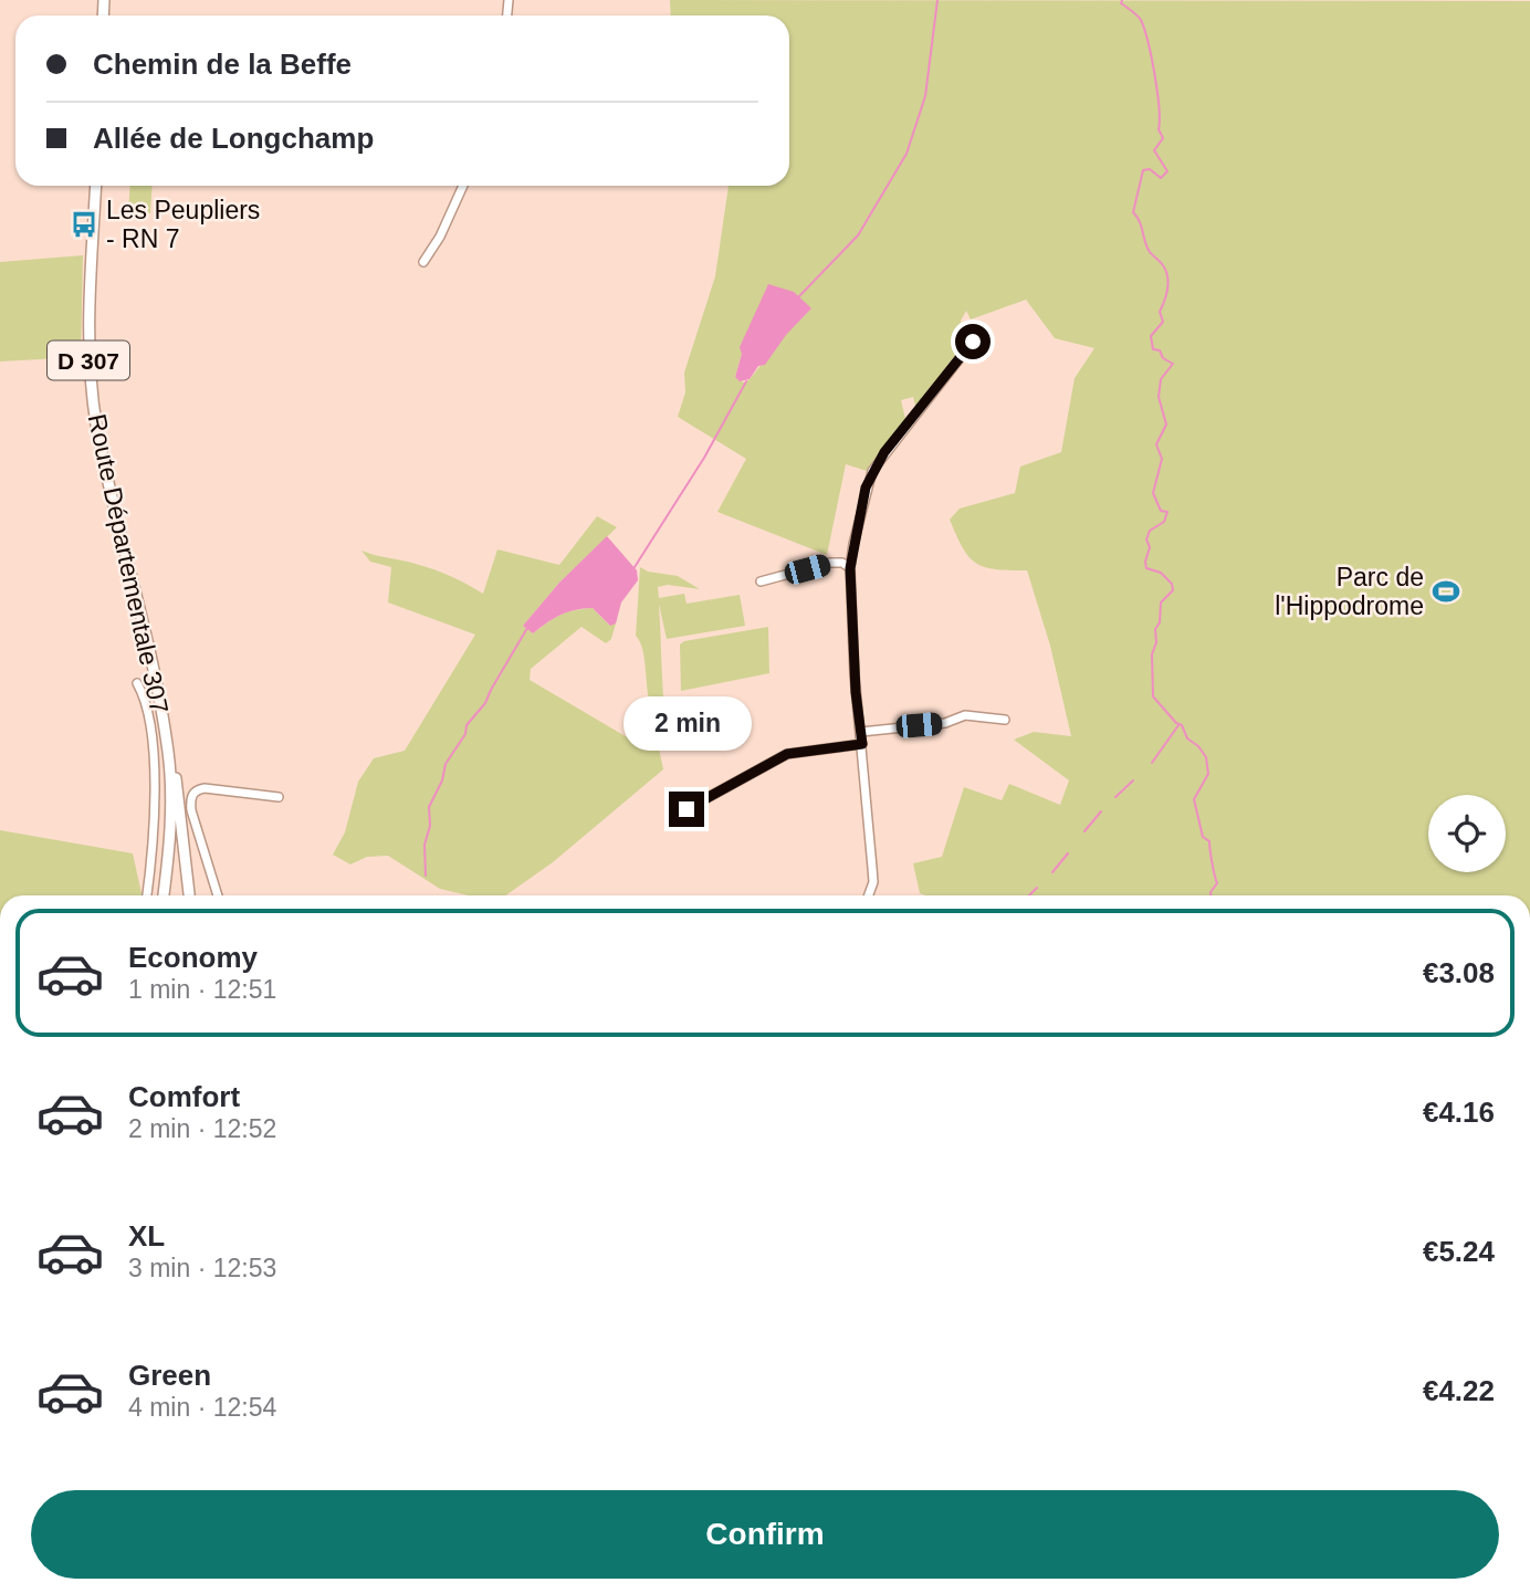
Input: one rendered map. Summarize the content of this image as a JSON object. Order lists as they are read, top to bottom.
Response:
{
  "streets": {
    "main road": ["D 307", "Route Départementale 307"]
  },
  "places": {
    "bus stop": ["Les Peupliers - RN 7"],
    "sports": ["Parc de l'Hippodrome"]
  },
  "page": {
    "banner": ["Chemin de la Beffe", "Allée de Longchamp"],
    "bubble": "2 min",
    "list": [
      {
        "name": "Economy",
        "note": "1 min · 12:51",
        "value": "€3.08"
      },
      {
        "name": "Comfort",
        "note": "2 min · 12:52",
        "value": "€4.16"
      },
      {
        "name": "XL",
        "note": "3 min · 12:53",
        "value": "€5.24"
      },
      {
        "name": "Green",
        "note": "4 min · 12:54",
        "value": "€4.22"
      }
    ],
    "buttons": "Confirm"
  }
}
